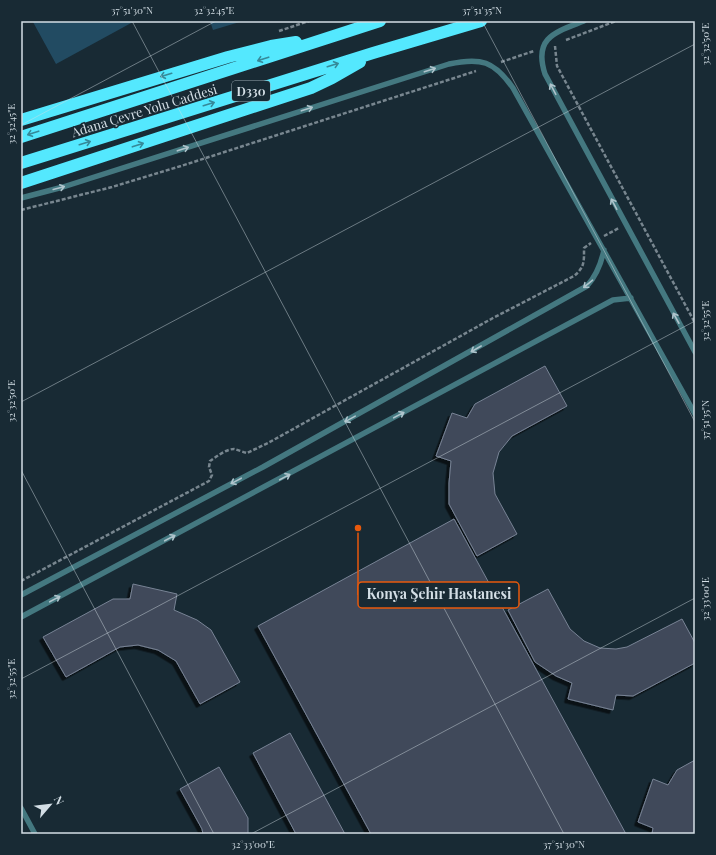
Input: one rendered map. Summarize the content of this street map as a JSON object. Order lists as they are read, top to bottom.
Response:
{
  "streets": {
    "highway": ["D330", "Adana Çevre Yolu Caddesi"]
  },
  "places": ["Konya Şehir Hastanesi"],
  "north": "top right",
  "coordinates": [
    "37°51'30\"N",
    "32°32'45\"E",
    "37°51'35\"N",
    "32°32'50\"E",
    "32°32'55\"E",
    "32°33'00\"E"
  ]
}
